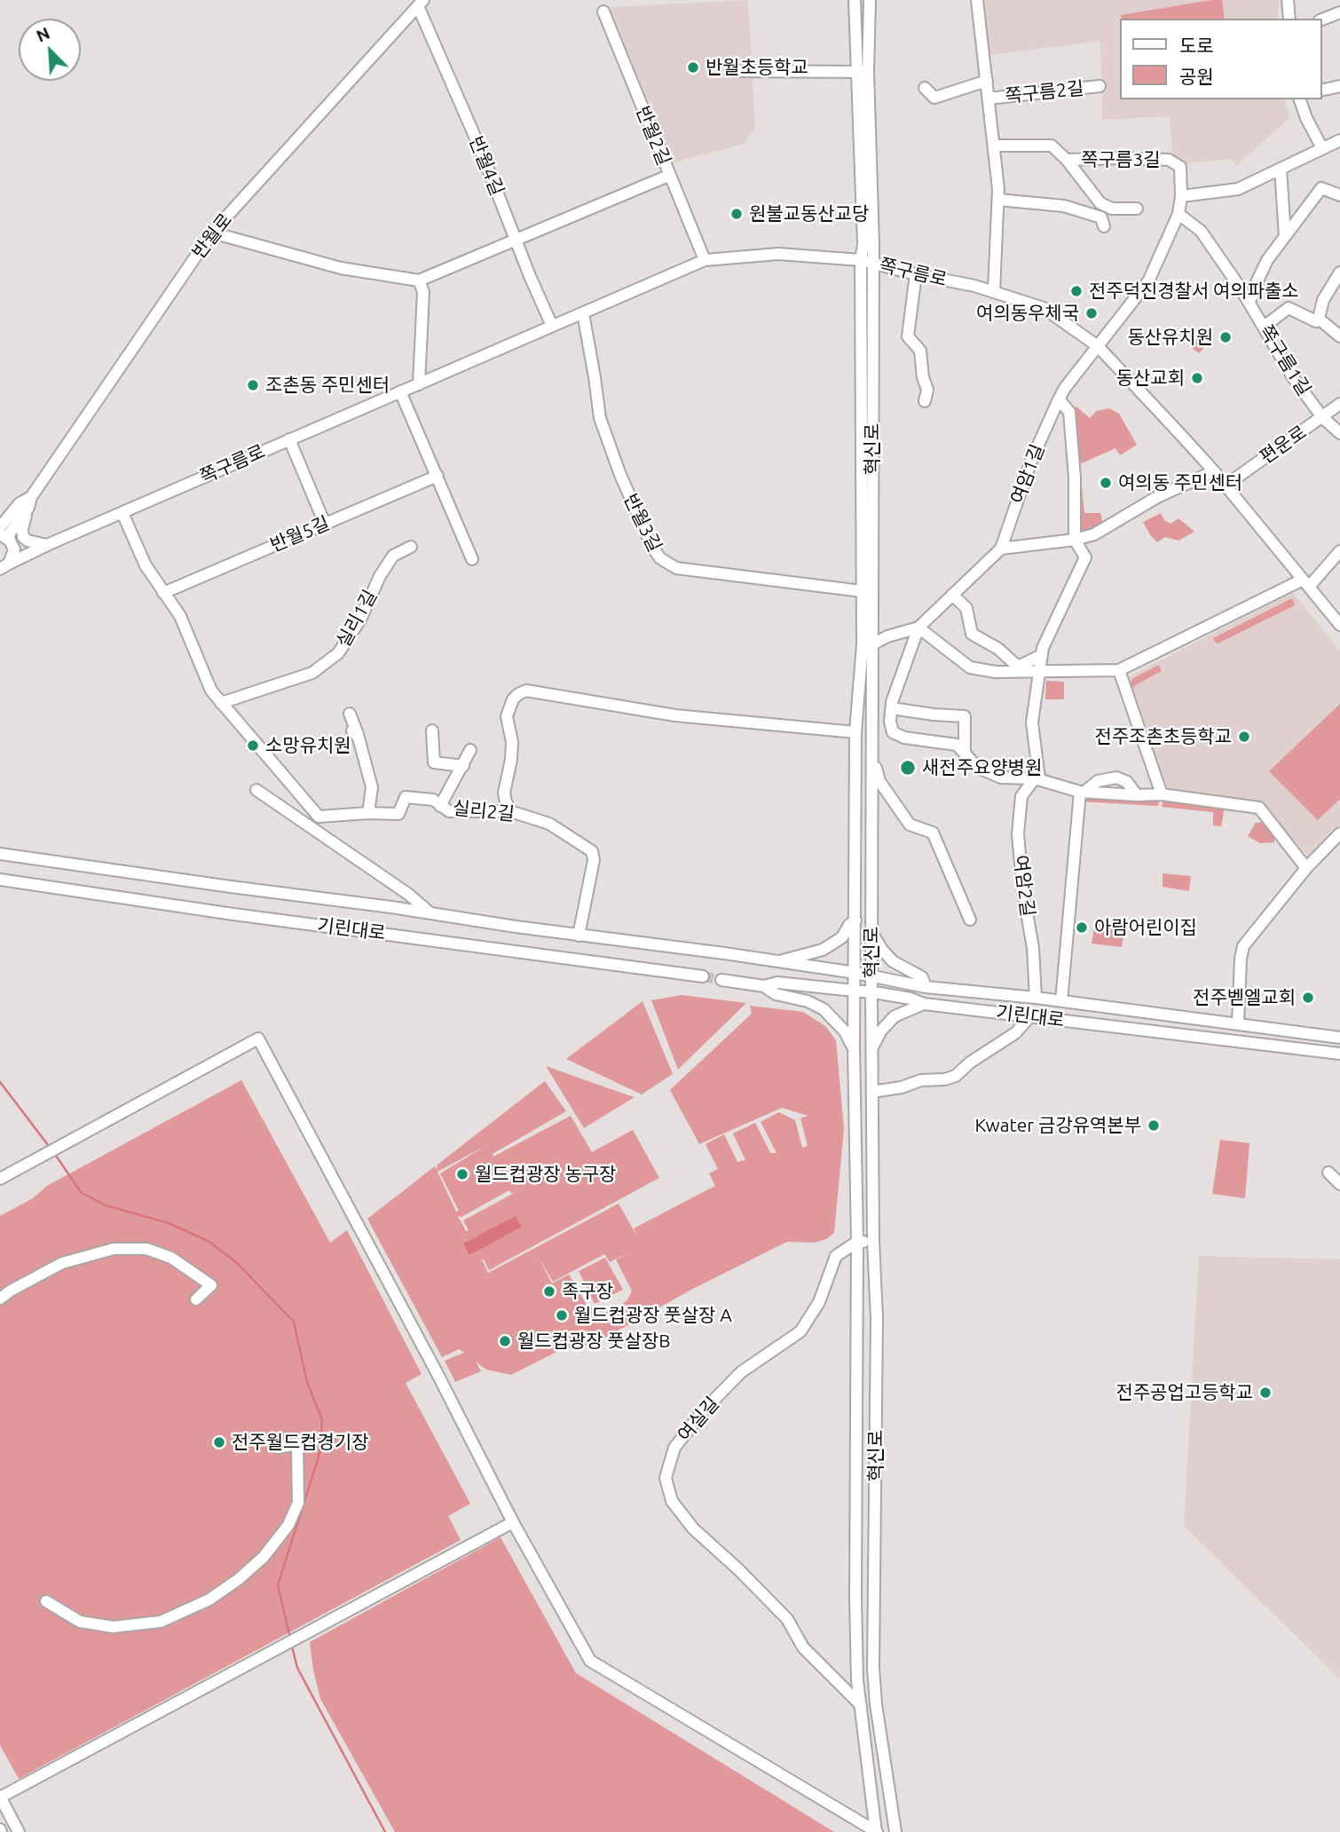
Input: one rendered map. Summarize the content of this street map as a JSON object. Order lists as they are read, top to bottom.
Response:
{
  "streets": {
    "street": [
      "쪽구름2길",
      "반월2길",
      "쪽구름3길",
      "반월4길",
      "반월로",
      "쪽구름로",
      "쪽구름1길",
      "편운로",
      "혁신로",
      "여암1길",
      "반월3길",
      "반월5길",
      "실리1길",
      "실리2길",
      "여암2길",
      "기린대로",
      "여실길"
    ]
  },
  "crossings": [
    ["쪽구름2길", "쪽구름로"],
    ["반월2길", "쪽구름로"],
    ["반월4길", "반월로"],
    ["반월4길", "쪽구름로"],
    ["쪽구름로", "편운로"],
    ["쪽구름로", "혁신로"],
    ["쪽구름로", "여암1길"],
    ["쪽구름로", "반월3길"],
    ["쪽구름1길", "편운로"],
    ["혁신로", "여암1길"],
    ["혁신로", "반월3길"],
    ["혁신로", "기린대로"],
    ["혁신로", "여실길"],
    ["실리2길", "기린대로"],
    ["여암2길", "기린대로"]
  ],
  "places": [
    "반월초등학교",
    "원불교동산교당",
    "전주덕진경찰서 여의파출소",
    "여의동우체국",
    "동산유치원",
    "동산교회",
    "조촌동 주민센터",
    "여의동 주민센터",
    "전주조촌초등학교",
    "소망유치원",
    "새전주요양병원",
    "아람어린이집",
    "전주벧엘교회",
    "Kwater 금강유역본부",
    "월드컵광장 농구장",
    "족구장",
    "월드컵광장 풋살장 A",
    "월드컵광장 풋살장B",
    "전주공업고등학교",
    "전주월드컵경기장"
  ],
  "legend": ["도로", "공원"],
  "north": "top left"
}
